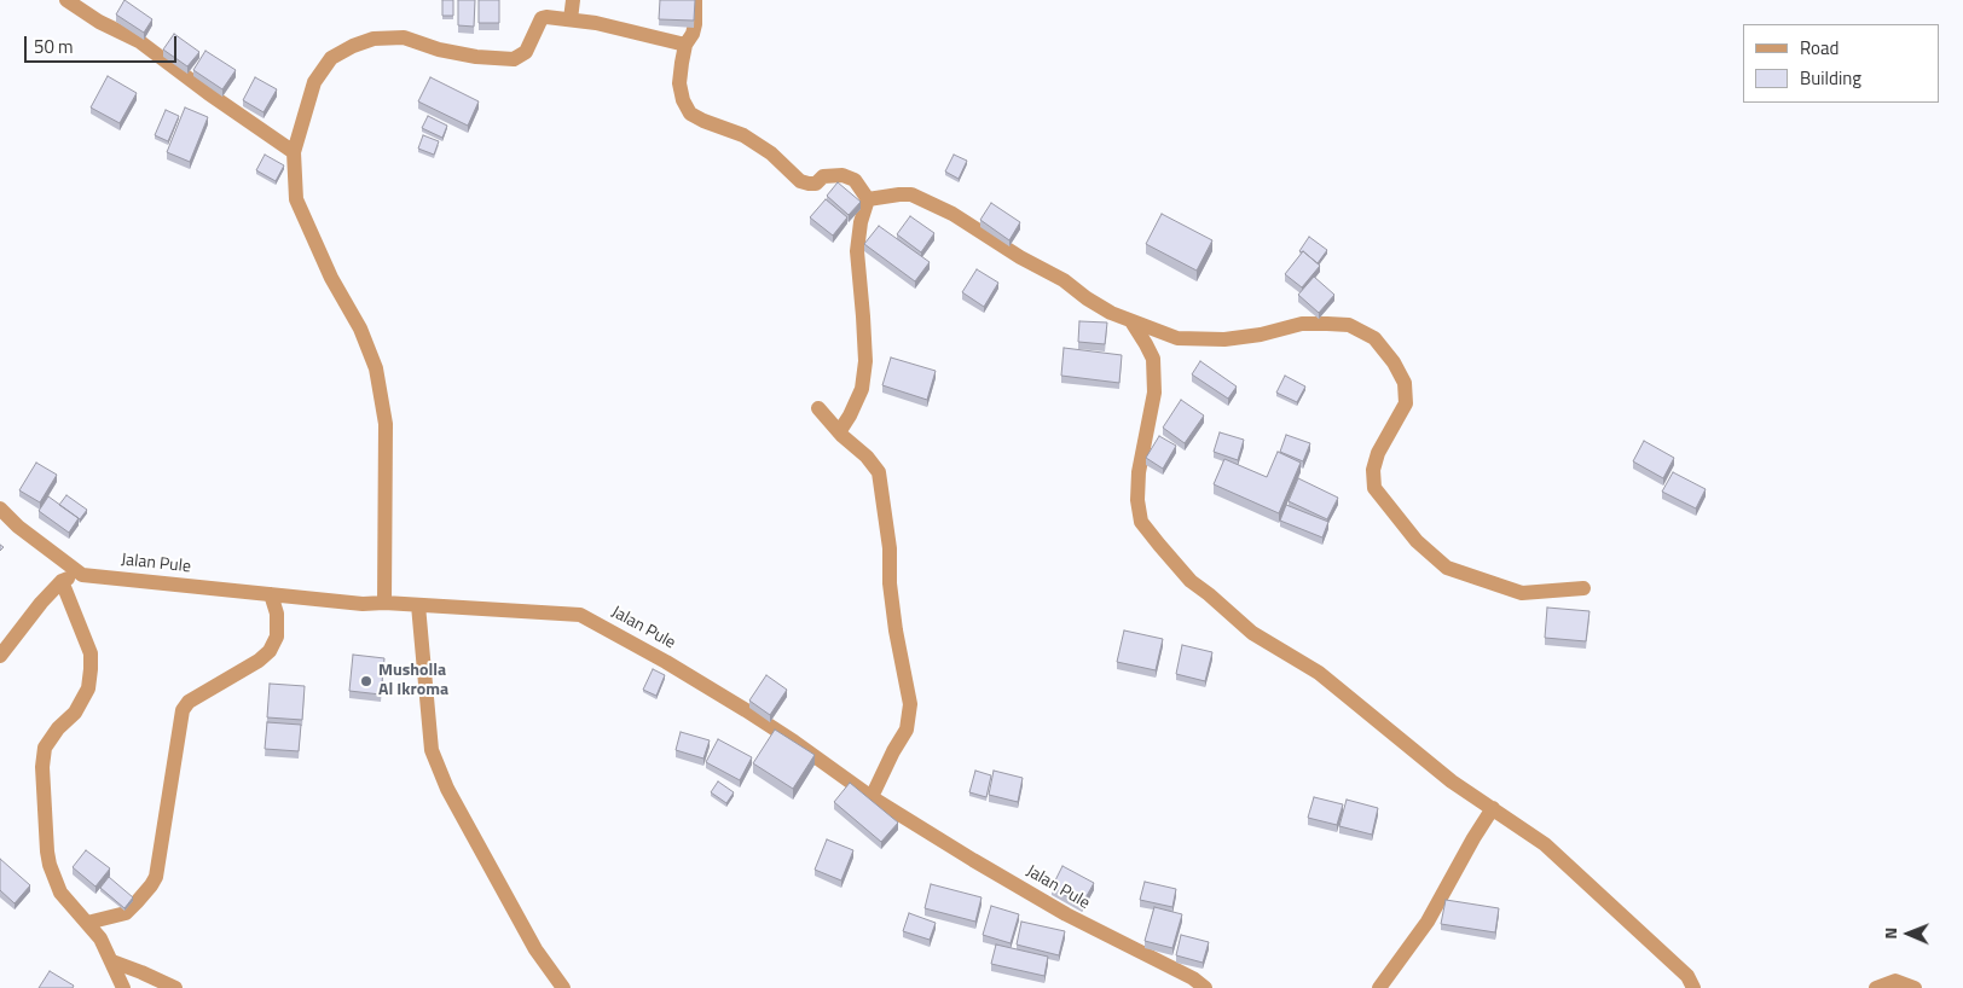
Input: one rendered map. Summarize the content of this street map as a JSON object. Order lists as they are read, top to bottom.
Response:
{
  "streets": {
    "street": ["Jalan Pule"]
  },
  "places": ["Musholla Al Ikroma"],
  "legend": ["Road", "Building"],
  "scale_bar": "50 m",
  "north": "left"
}
